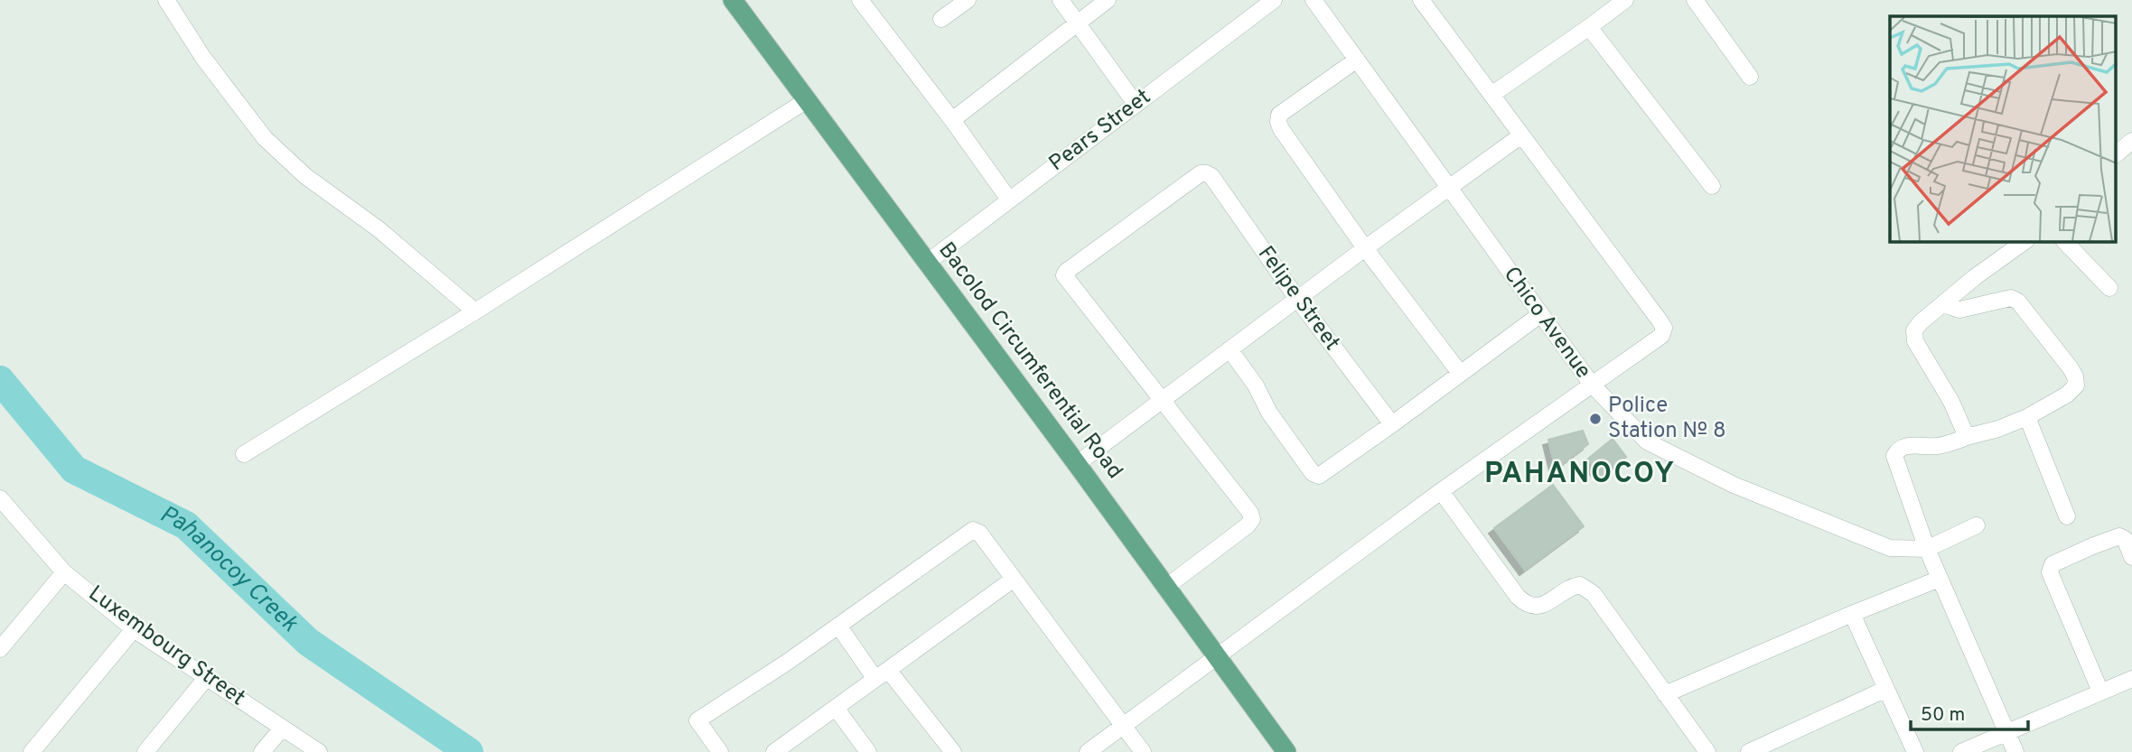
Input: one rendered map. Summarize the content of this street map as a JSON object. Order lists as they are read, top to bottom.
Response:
{
  "streets": {
    "main road": ["Bacolod Circumferential Road"],
    "street": [
      "Pears Street",
      "Felipe Street",
      "Chico Avenue",
      "Luxembourg Street"
    ]
  },
  "crossings": [
    ["Pears Street", "Bacolod Circumferential Road"]
  ],
  "districts": ["PAHANOCOY"],
  "water": ["Pahanocoy Creek"],
  "places": ["Police Station № 8"],
  "scale_bar": "50 m"
}
